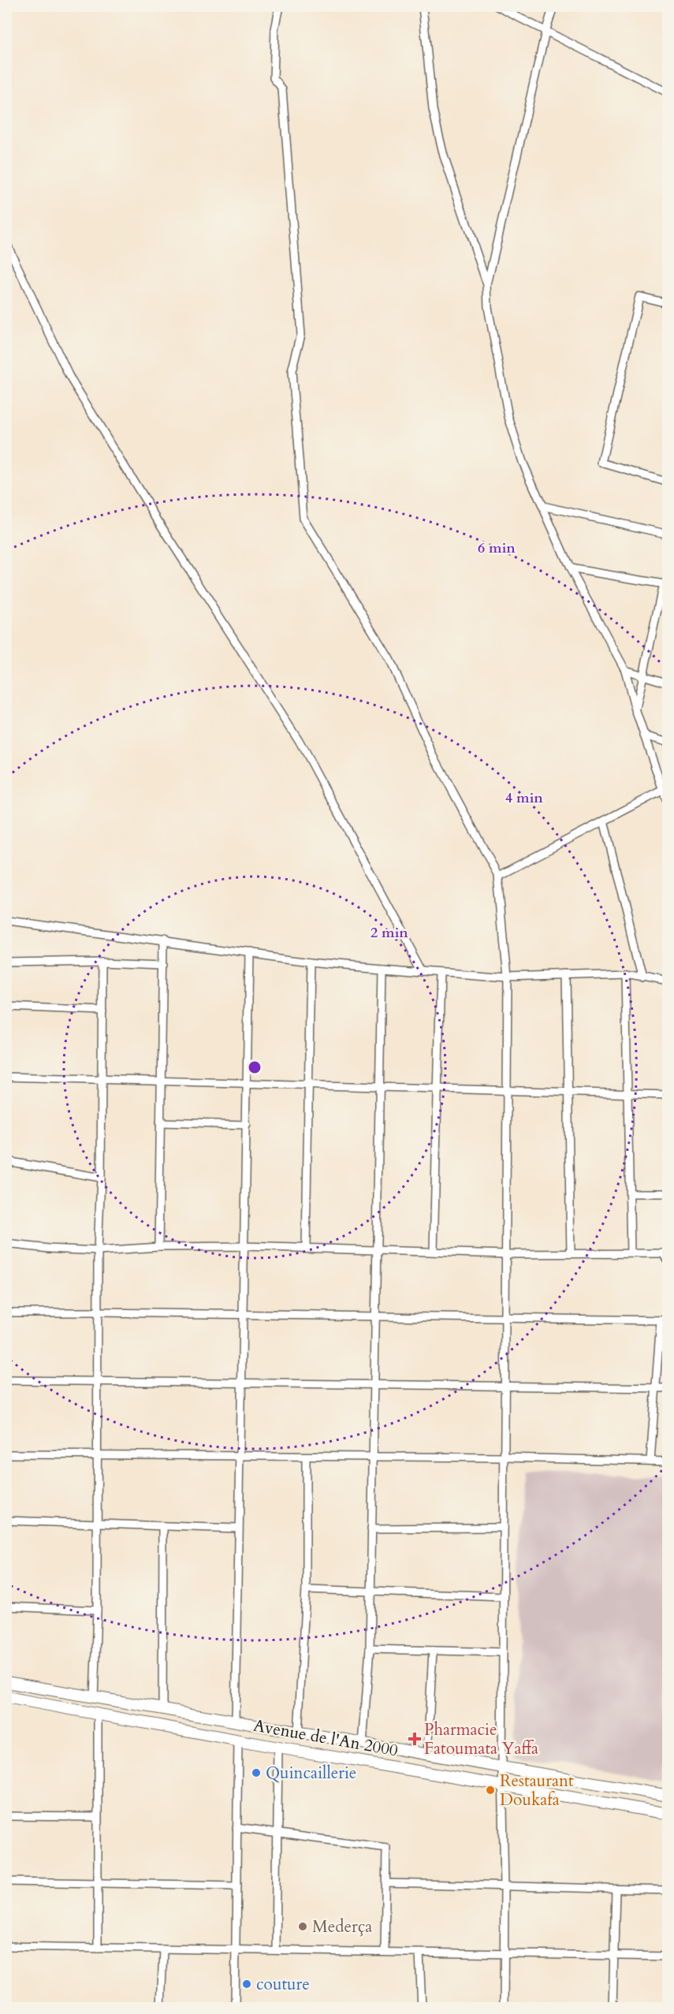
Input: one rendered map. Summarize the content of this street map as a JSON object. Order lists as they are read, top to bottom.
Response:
{
  "streets": {
    "main road": ["Avenue de l'An 2000"]
  },
  "places": {
    "health": ["Pharmacie Fatoumata Yaffa"],
    "other": [
      "Quincaillerie",
      "Restaurant Doukafa",
      "Mederça",
      "couture"
    ]
  },
  "rings": ["6 min", "4 min", "2 min"]
}
